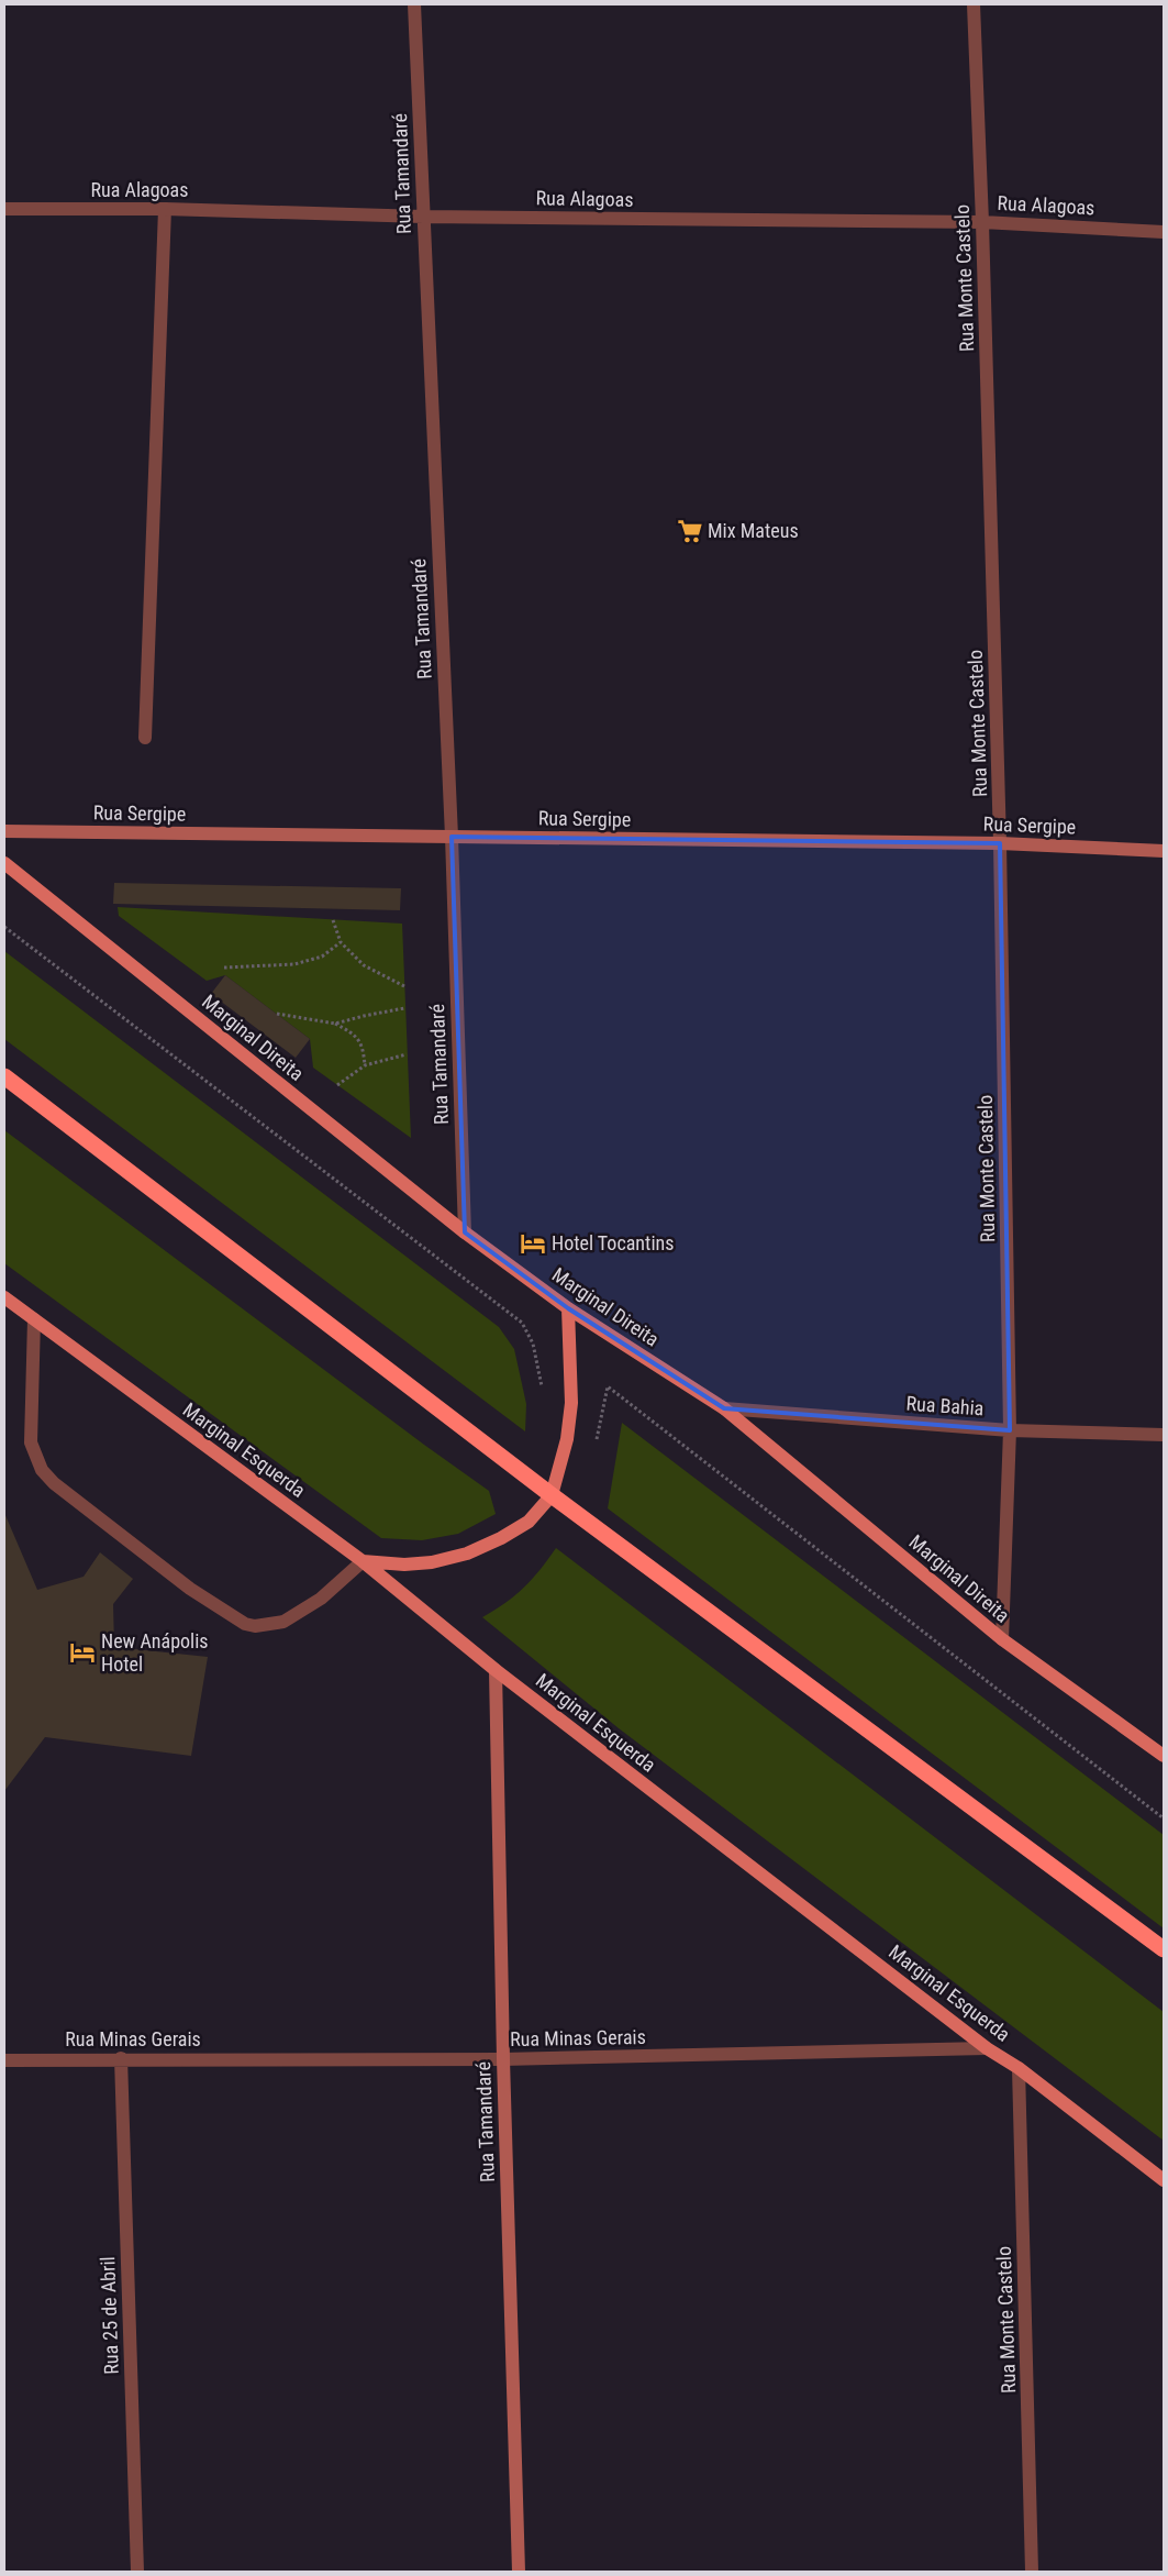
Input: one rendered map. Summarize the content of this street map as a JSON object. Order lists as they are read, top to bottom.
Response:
{
  "streets": {
    "main road": ["Marginal Direita", "Marginal Esquerda"],
    "street": [
      "Rua Tamandaré",
      "Rua Alagoas",
      "Rua Monte Castelo",
      "Rua Sergipe",
      "Rua Bahia",
      "Rua Minas Gerais",
      "Rua 25 de Abril"
    ]
  },
  "crossings": [
    ["Rua Tamandaré", "Rua Alagoas"],
    ["Rua Tamandaré", "Rua Sergipe"],
    ["Rua Tamandaré", "Marginal Direita"],
    ["Rua Tamandaré", "Marginal Esquerda"],
    ["Rua Tamandaré", "Rua Minas Gerais"],
    ["Rua Alagoas", "Rua Monte Castelo"],
    ["Rua Monte Castelo", "Rua Sergipe"],
    ["Rua Monte Castelo", "Marginal Direita"],
    ["Rua Monte Castelo", "Rua Bahia"],
    ["Rua Monte Castelo", "Marginal Esquerda"],
    ["Marginal Direita", "Rua Bahia"],
    ["Marginal Esquerda", "Rua Minas Gerais"],
    ["Rua Minas Gerais", "Rua 25 de Abril"]
  ],
  "places": {
    "supermarket": ["Mix Mateus"],
    "hotel": ["Hotel Tocantins", "New Anápolis Hotel"]
  }
}
